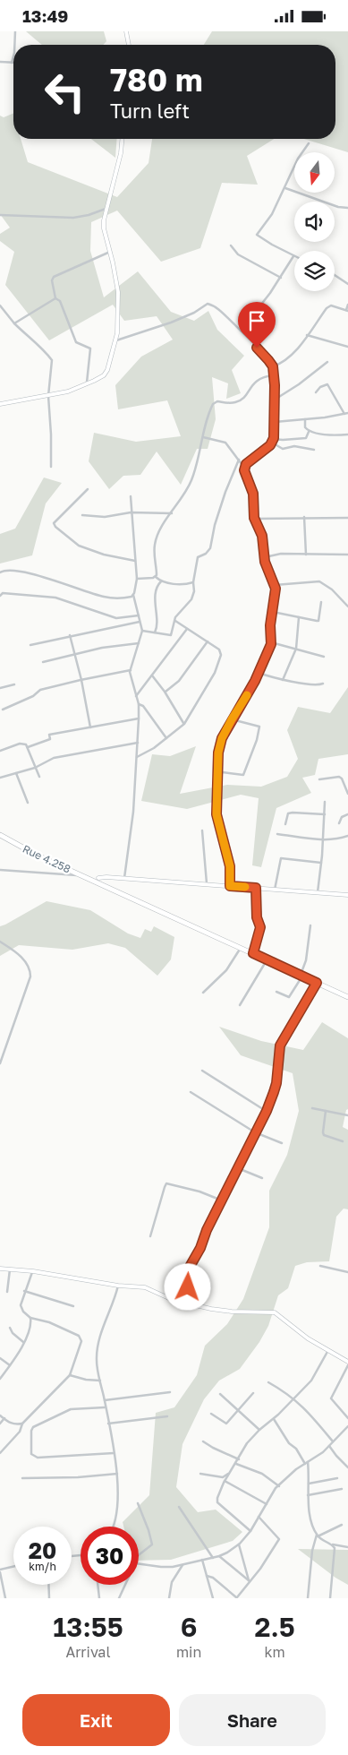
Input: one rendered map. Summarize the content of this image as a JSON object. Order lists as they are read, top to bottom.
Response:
{
  "streets": {
    "highway": ["Rue 4.258"]
  },
  "north": "bottom",
  "page": {
    "status": "13:49",
    "turn": ["780 m", "Turn left"],
    "speed": "20 km/h",
    "limit": "30",
    "eta": [
      "13:55",
      "Arrival",
      "6",
      "min",
      "2.5",
      "km"
    ],
    "buttons": ["Exit", "Share"]
  }
}
